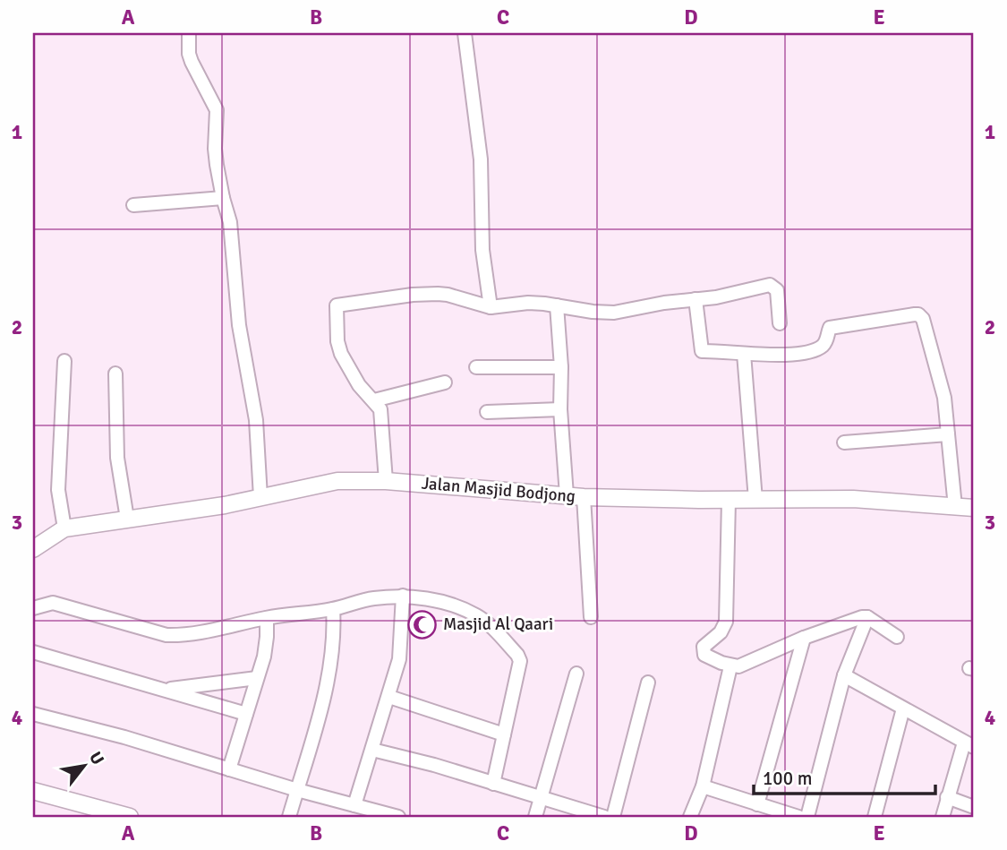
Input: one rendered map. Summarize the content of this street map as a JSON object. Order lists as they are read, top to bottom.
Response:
{
  "streets": {
    "street": ["Jalan Masjid Bodjong"]
  },
  "places": {
    "mosque": ["Masjid Al Qaari"]
  },
  "scale_bar": "100 m",
  "north": "top right",
  "grid": {
    "columns": [
      "A",
      "B",
      "C",
      "D",
      "E"
    ],
    "rows": [
      "1",
      "2",
      "3",
      "4"
    ]
  }
}
